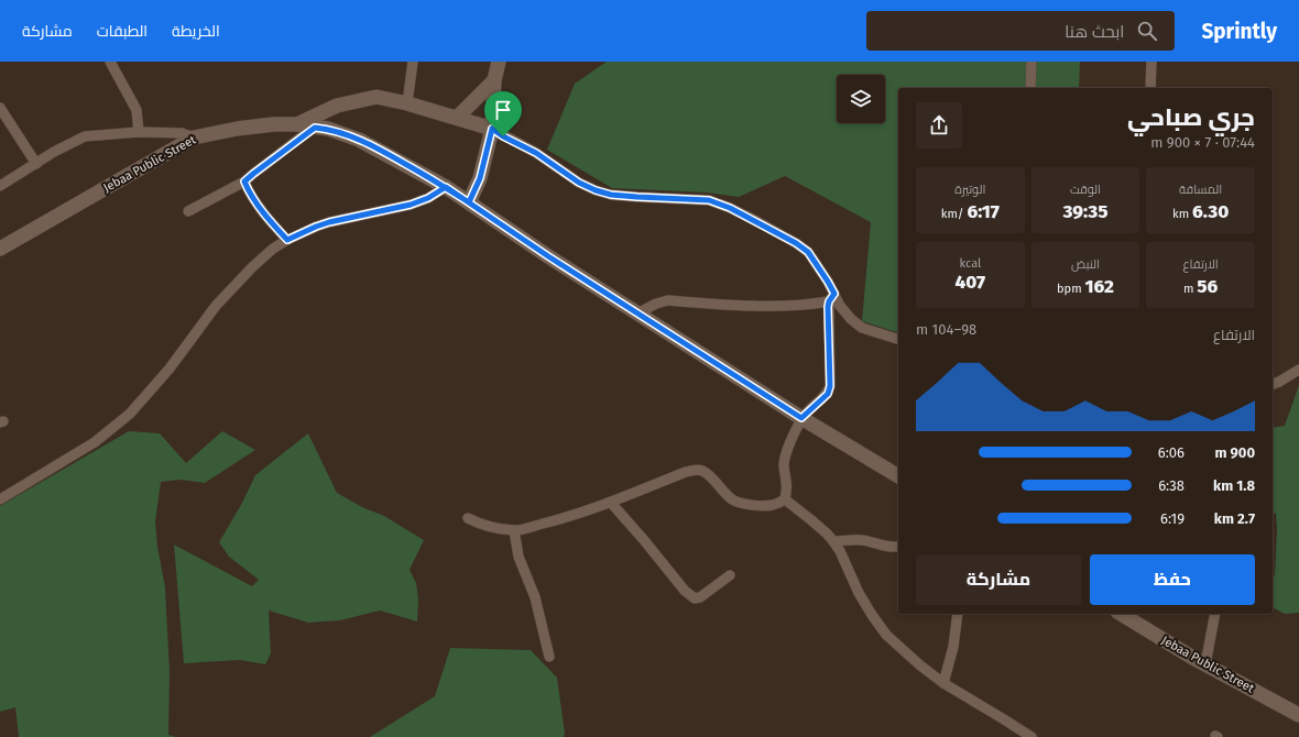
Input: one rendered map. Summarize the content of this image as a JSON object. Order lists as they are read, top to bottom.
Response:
{
  "streets": {
    "main road": ["Jebaa Public Street"]
  },
  "page": {
    "header": "Sprintly",
    "search": "ابحث هنا",
    "nav": ["الخريطة", "الطبقات", "مشاركة"],
    "heading": ["جري صباحي", "07:44 · 7 × 900 m"],
    "stats": [
      ["المسافة", "6.30 km"],
      ["الوقت", "39:35"],
      ["الوتيرة", "6:17 /km"],
      ["الارتفاع", "56 m"],
      ["النبض", "162 bpm"],
      ["kcal", "407"]
    ],
    "chart": ["الارتفاع", "98–104 m"],
    "list": [
      {
        "name": "900 m",
        "note": "6:06"
      },
      {
        "name": "1.8 km",
        "note": "6:38"
      },
      {
        "name": "2.7 km",
        "note": "6:19"
      }
    ],
    "buttons": ["حفظ", "مشاركة"]
  }
}
